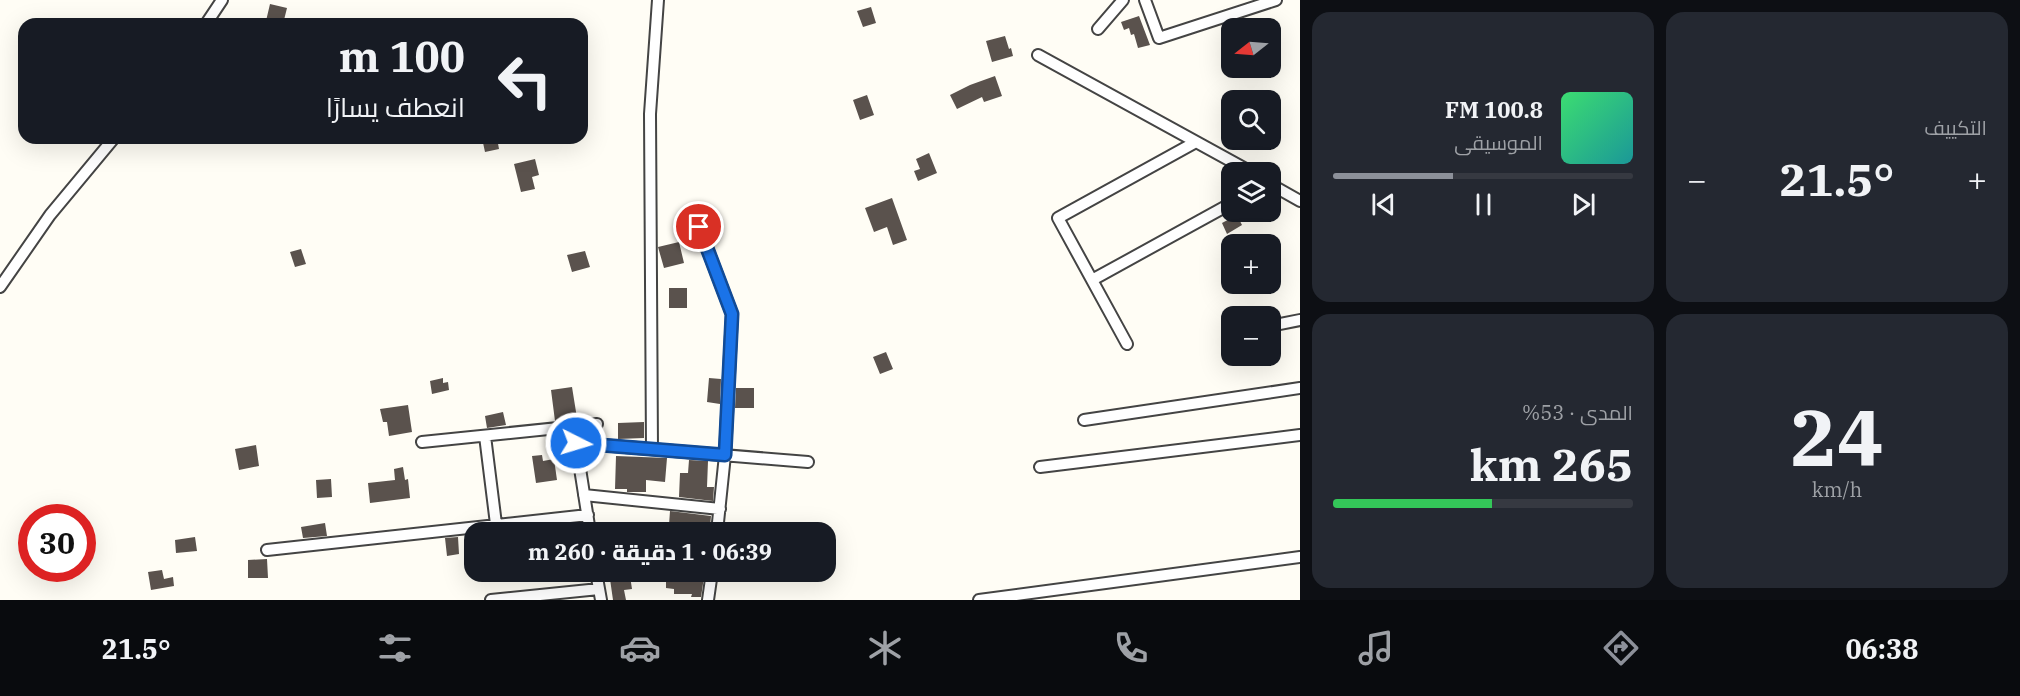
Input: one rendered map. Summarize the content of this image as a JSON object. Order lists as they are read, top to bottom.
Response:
{
  "north": "left",
  "page": {
    "tile": [
      "التكييف",
      ["24", "km/h"],
      ["المدى · 53%", "265 km"]
    ],
    "map_buttons": ["+", "−"],
    "turn": ["100 m", "انعطف يسارًا"],
    "song": ["100.8 FM", "الموسيقى"],
    "heat": ["−", "21.5°", "+"],
    "limit": "30",
    "trip": "06:39 · 1 دقيقة · 260 m",
    "tabs": ["06:38", "21.5°"]
  }
}
